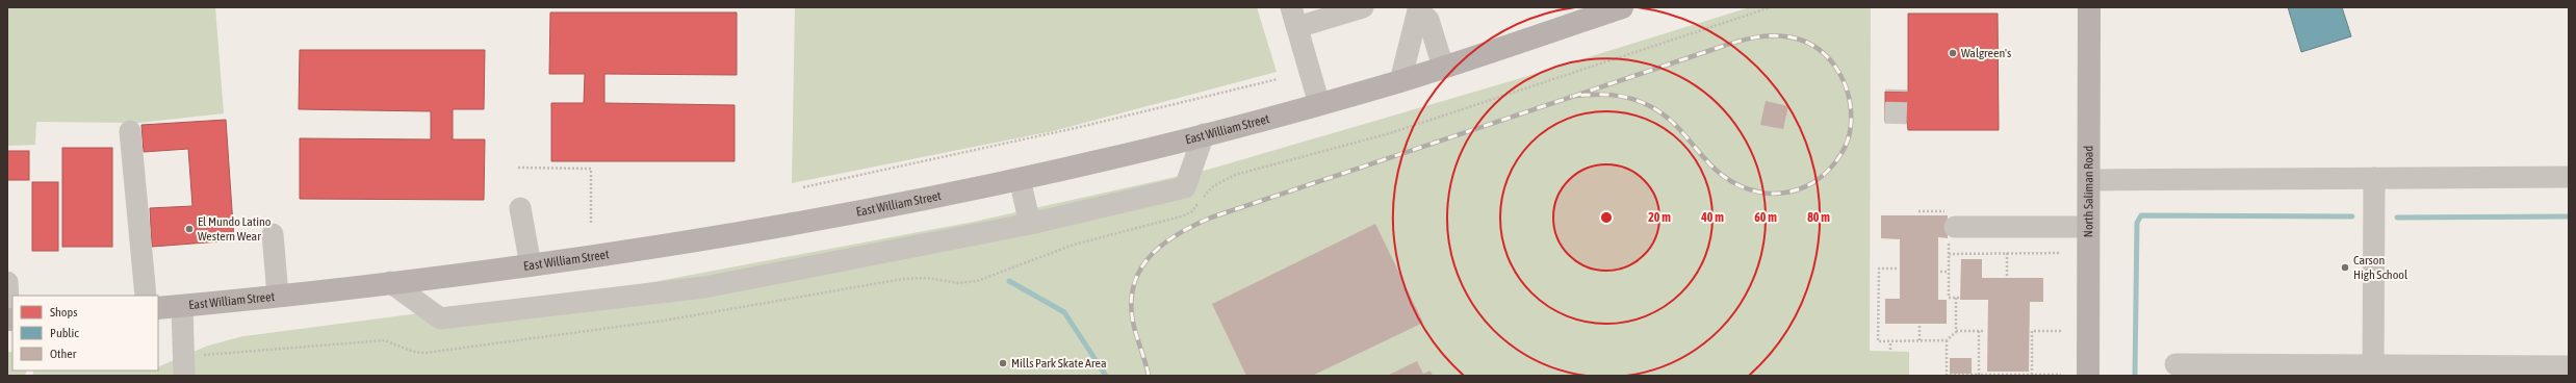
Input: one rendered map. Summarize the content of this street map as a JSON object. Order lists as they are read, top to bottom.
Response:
{
  "streets": {
    "main road": ["East William Street", "North Saliman Road"]
  },
  "places": [
    "Walgreen's",
    "El Mundo Latino Western Wear",
    "Carson High School",
    "Mills Park Skate Area"
  ],
  "legend": ["Shops", "Public", "Other"],
  "rings": [
    "20 m",
    "40 m",
    "60 m",
    "80 m"
  ]
}
